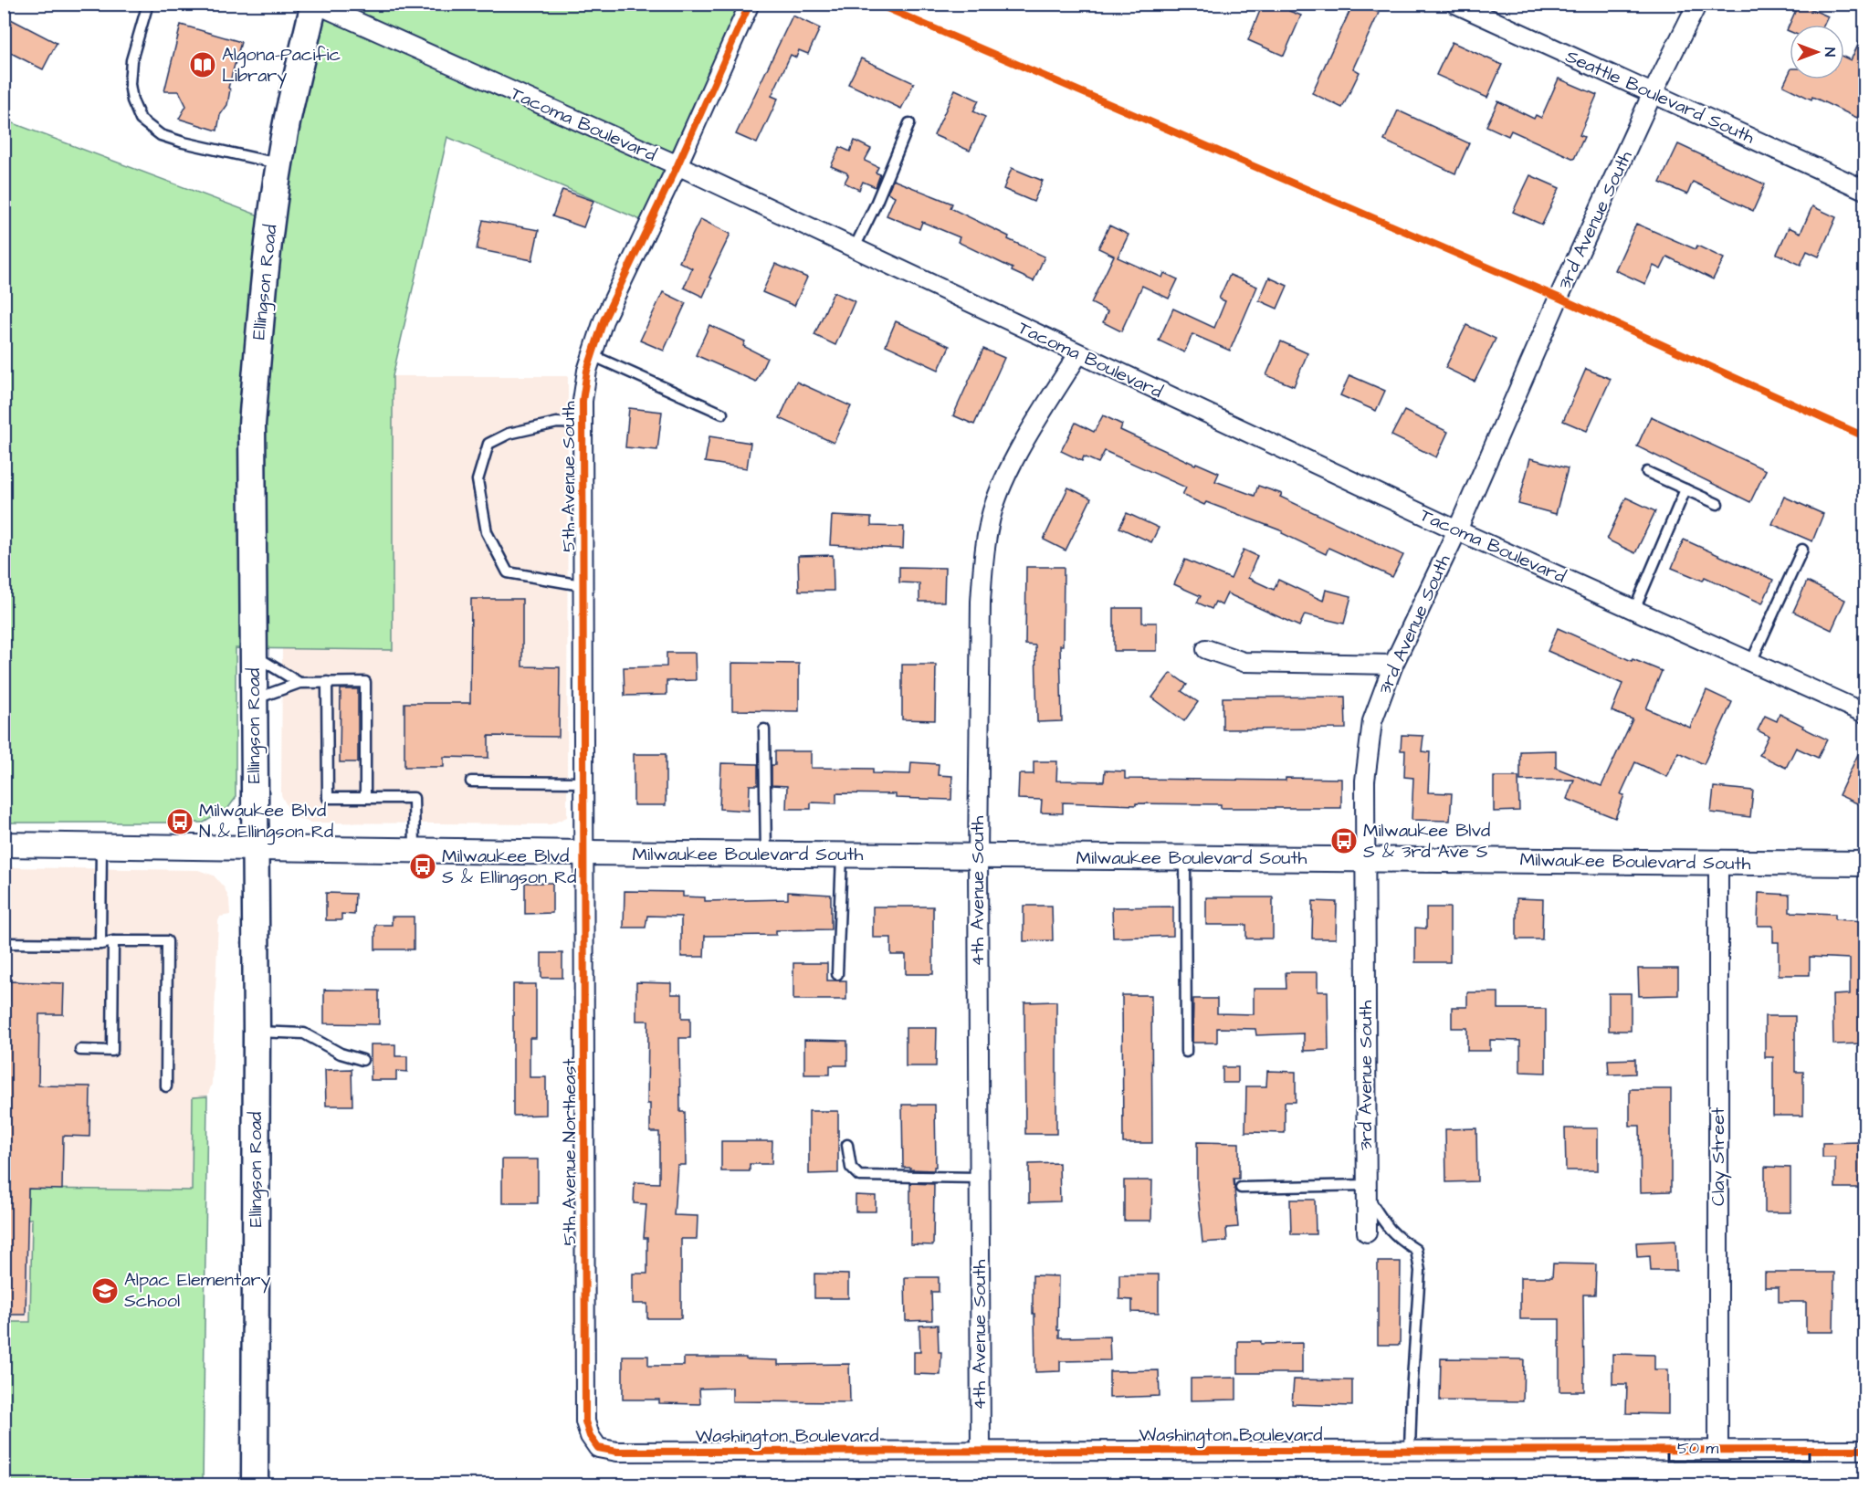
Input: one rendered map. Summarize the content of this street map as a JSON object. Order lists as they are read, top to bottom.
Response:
{
  "streets": {
    "main road": ["Ellingson Road"],
    "street": [
      "Seattle Boulevard South",
      "Tacoma Boulevard",
      "3rd Avenue South",
      "5th Avenue South",
      "Milwaukee Boulevard South",
      "4th Avenue South",
      "5th Avenue Northeast",
      "Clay Street",
      "Washington Boulevard"
    ]
  },
  "crossings": [
    ["Seattle Boulevard South", "3rd Avenue South"],
    ["Tacoma Boulevard", "3rd Avenue South"],
    ["Tacoma Boulevard", "Ellingson Road"],
    ["Tacoma Boulevard", "5th Avenue South"],
    ["Tacoma Boulevard", "4th Avenue South"],
    ["3rd Avenue South", "Milwaukee Boulevard South"],
    ["Ellingson Road", "Milwaukee Boulevard South"],
    ["5th Avenue South", "Milwaukee Boulevard South"],
    ["5th Avenue South", "5th Avenue Northeast"],
    ["Milwaukee Boulevard South", "4th Avenue South"],
    ["Milwaukee Boulevard South", "5th Avenue Northeast"],
    ["Milwaukee Boulevard South", "Clay Street"],
    ["4th Avenue South", "Washington Boulevard"],
    ["5th Avenue Northeast", "Washington Boulevard"],
    ["Clay Street", "Washington Boulevard"]
  ],
  "places": {
    "library": ["Algona-Pacific Library"],
    "bus stop": ["Milwaukee Blvd N & Ellingson Rd", "Milwaukee Blvd S & 3rd Ave S", "Milwaukee Blvd S & Ellingson Rd"],
    "school or university": ["Alpac Elementary School"]
  },
  "scale_bar": "50 m",
  "north": "right"
}
